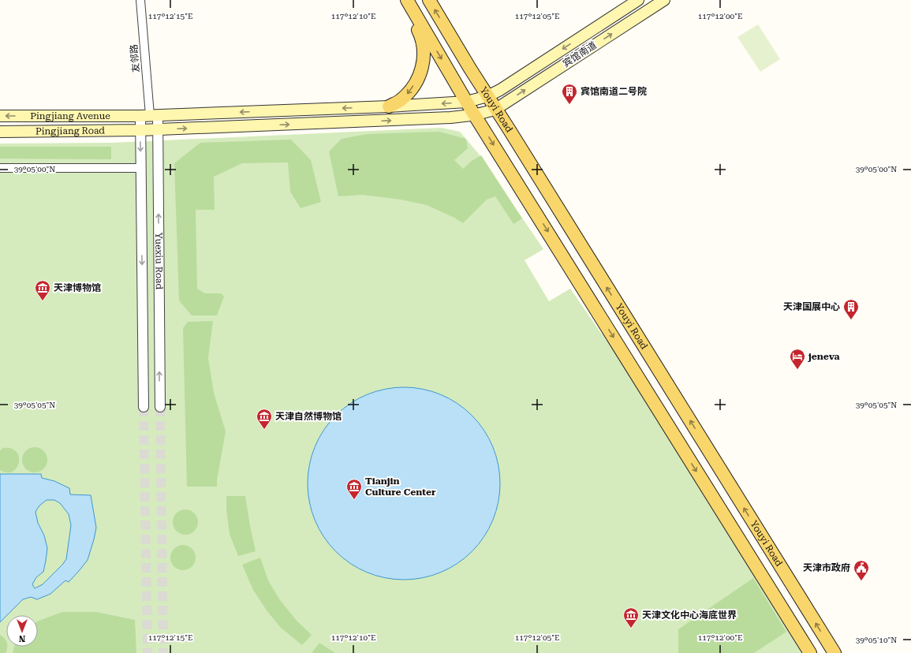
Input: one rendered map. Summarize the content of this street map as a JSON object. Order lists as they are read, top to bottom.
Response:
{
  "streets": {
    "main road": [
      "宾馆南道",
      "Youyi Road",
      "Pingjiang Avenue",
      "Pingjiang Road"
    ],
    "street": ["友邻路", "Yuexiu Road"]
  },
  "crossings": [
    ["宾馆南道", "Youyi Road"],
    ["宾馆南道", "Pingjiang Avenue"],
    ["宾馆南道", "Pingjiang Road"],
    ["友邻路", "Pingjiang Avenue"],
    ["友邻路", "Yuexiu Road"],
    ["Pingjiang Avenue", "Yuexiu Road"],
    ["Pingjiang Road", "Yuexiu Road"]
  ],
  "one_way": ["Pingjiang Avenue", "Pingjiang Road"],
  "places": {
    "building": ["宾馆南道二号院", "天津国展中心"],
    "museum": [
      "天津博物馆",
      "天津自然博物馆",
      "Tianjin Culture Center",
      "天津文化中心海底世界"
    ],
    "hotel": ["jeneva"],
    "public building": ["天津市政府"]
  },
  "north": "bottom",
  "coordinates": [
    "117°12'15\"E",
    "117°12'10\"E",
    "117°12'05\"E",
    "117°12'00\"E",
    "39°05'00\"N",
    "39°05'05\"N",
    "39°05'10\"N"
  ]
}
